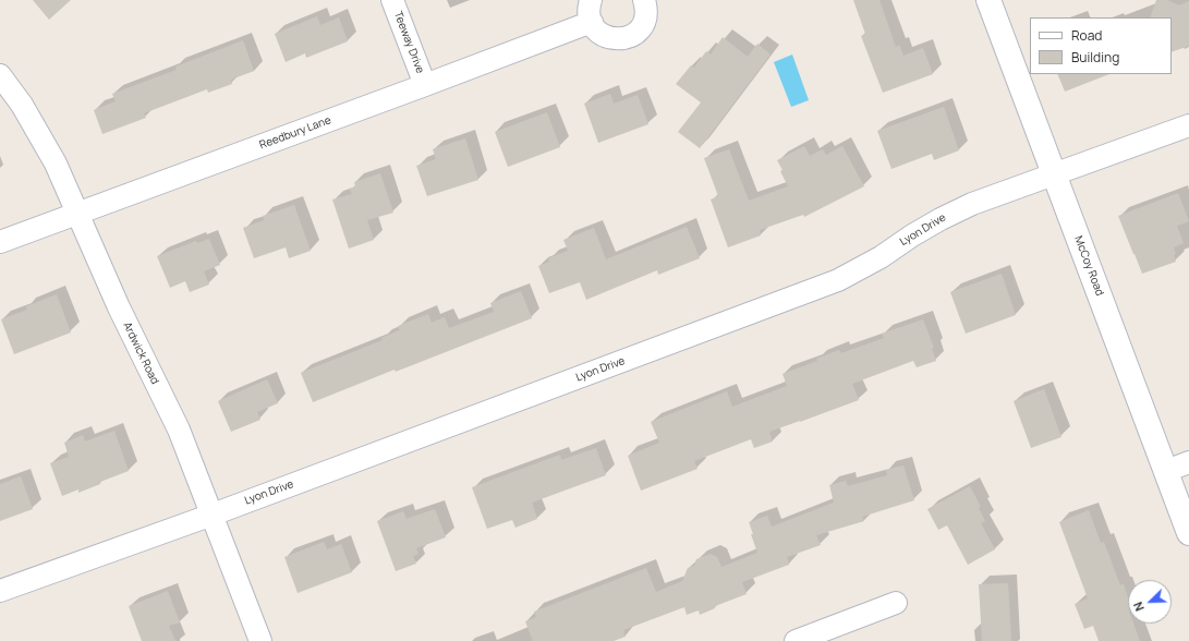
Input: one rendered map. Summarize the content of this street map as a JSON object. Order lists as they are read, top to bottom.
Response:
{
  "streets": {
    "main road": ["McCoy Road"],
    "street": [
      "Teeway Drive",
      "Reedbury Lane",
      "Lyon Drive",
      "Ardwick Road"
    ]
  },
  "crossings": [
    ["Teeway Drive", "Reedbury Lane"],
    ["Reedbury Lane", "Ardwick Road"],
    ["Lyon Drive", "McCoy Road"],
    ["Lyon Drive", "Ardwick Road"]
  ],
  "legend": ["Road", "Building"],
  "north": "bottom left"
}
